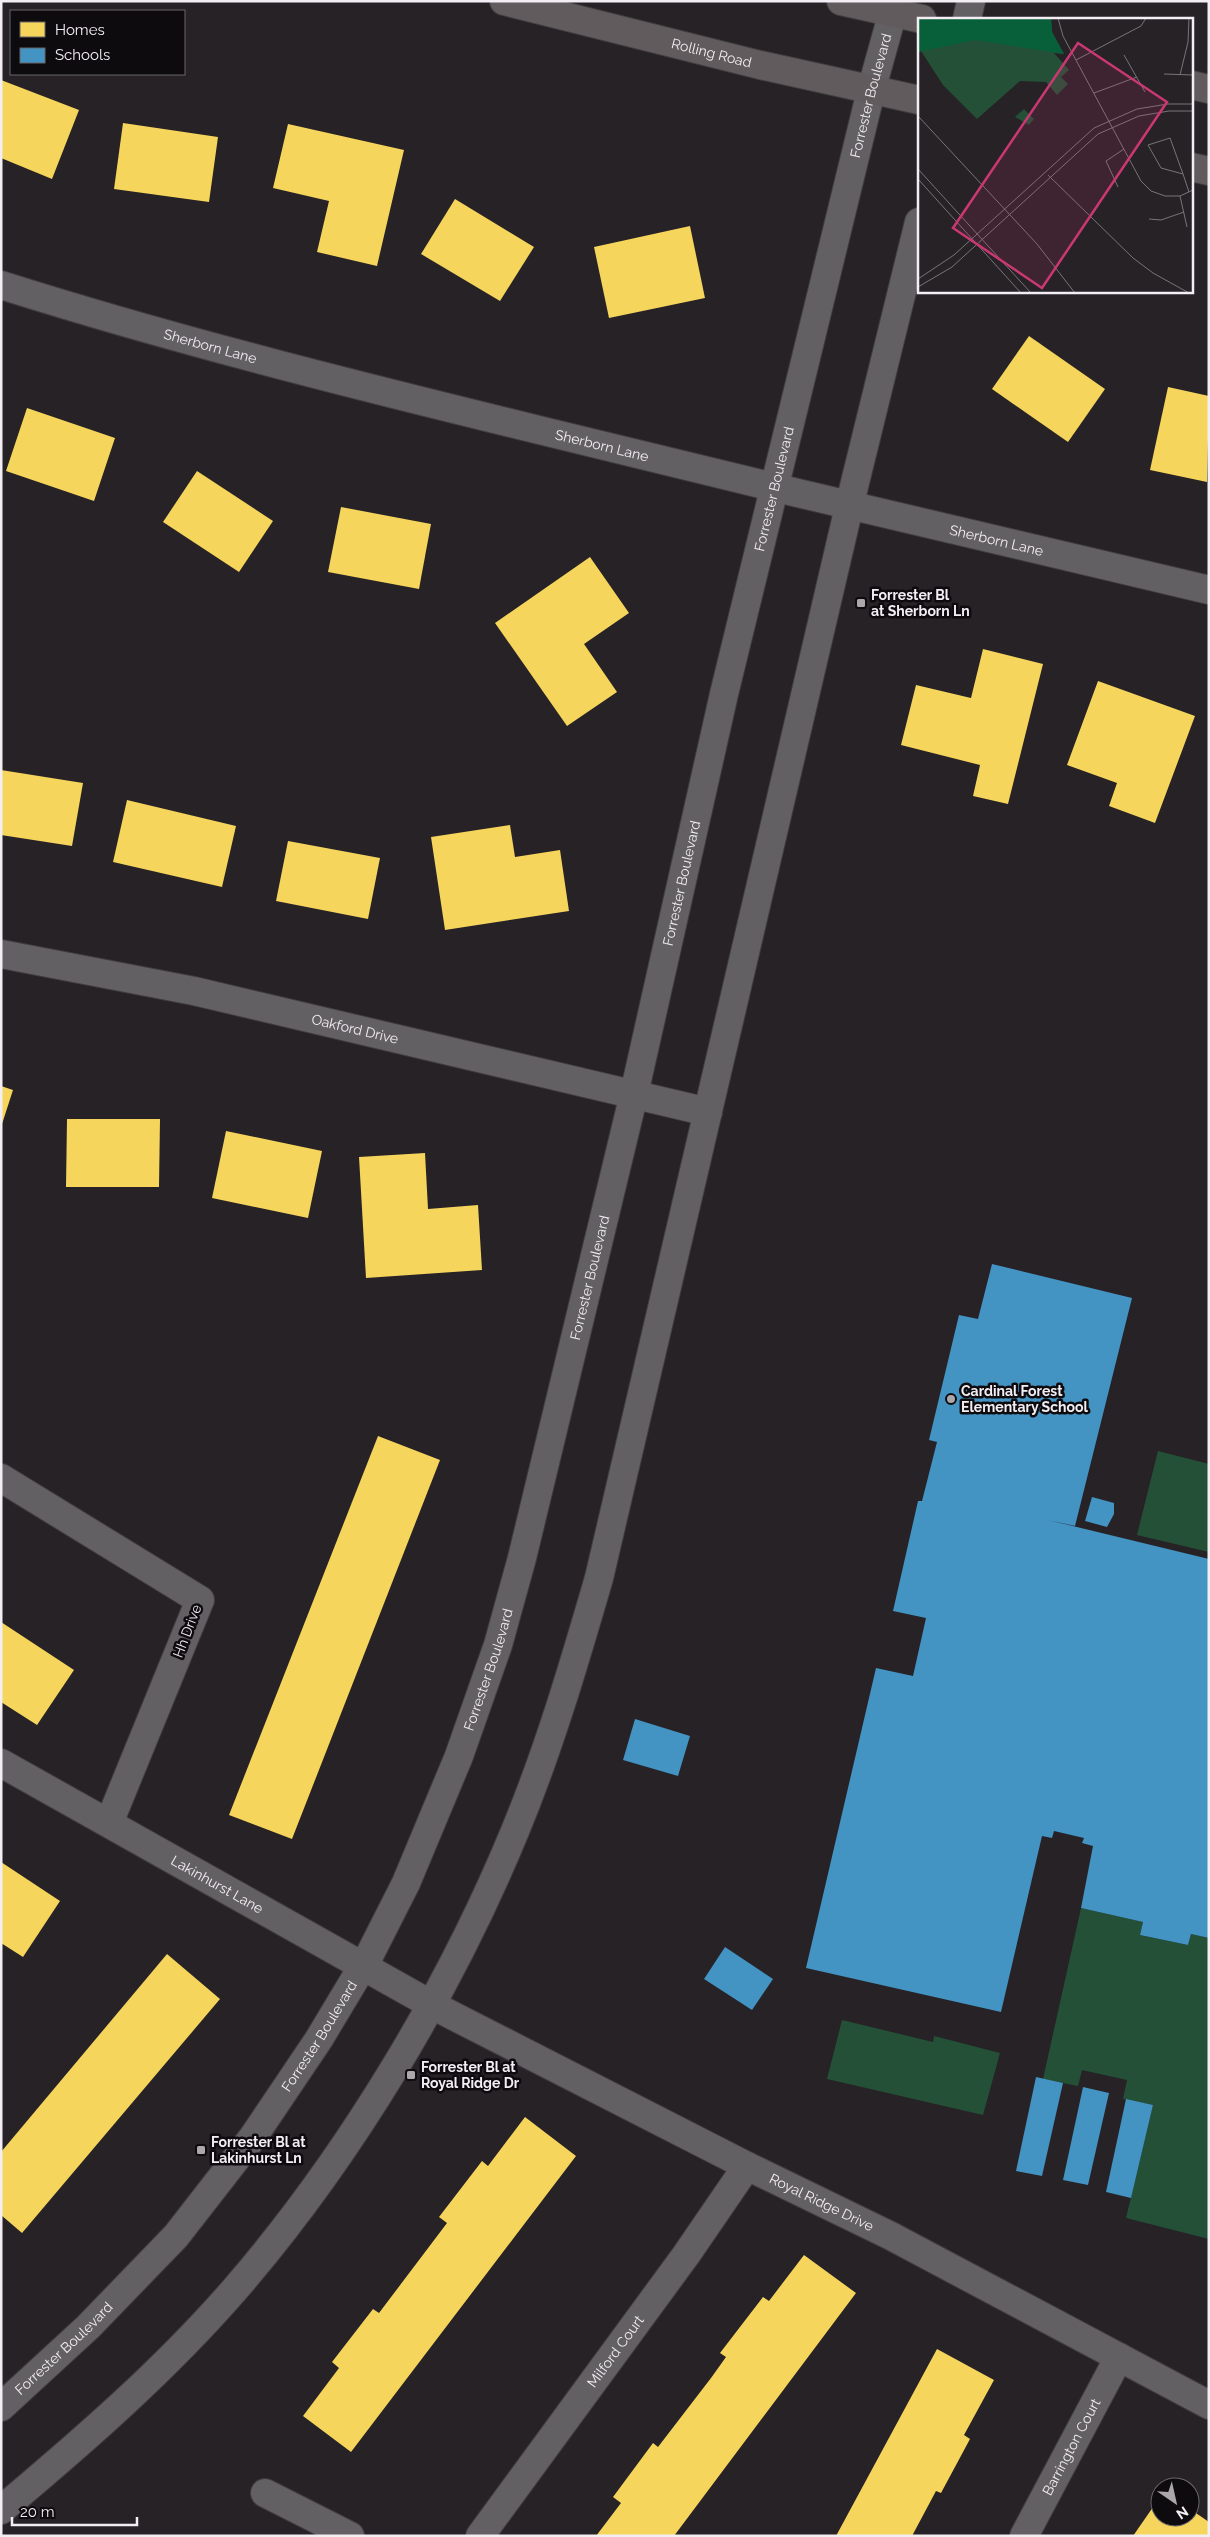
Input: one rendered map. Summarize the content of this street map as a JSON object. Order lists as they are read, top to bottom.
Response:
{
  "streets": {
    "main road": ["Rolling Road"],
    "street": [
      "Forrester Boulevard",
      "Sherborn Lane",
      "Oakford Drive",
      "Hh Drive",
      "Lakinhurst Lane",
      "Royal Ridge Drive",
      "Milford Court",
      "Barrington Court"
    ]
  },
  "crossings": [
    ["Rolling Road", "Forrester Boulevard"],
    ["Forrester Boulevard", "Sherborn Lane"],
    ["Forrester Boulevard", "Oakford Drive"],
    ["Forrester Boulevard", "Lakinhurst Lane"],
    ["Hh Drive", "Lakinhurst Lane"],
    ["Lakinhurst Lane", "Royal Ridge Drive"],
    ["Royal Ridge Drive", "Milford Court"],
    ["Royal Ridge Drive", "Barrington Court"]
  ],
  "places": {
    "transit": ["Forrester Bl at Sherborn Ln", "Forrester Bl at Royal Ridge Dr", "Forrester Bl at Lakinhurst Ln"],
    "other": ["Cardinal Forest Elementary School"]
  },
  "legend": ["Homes", "Schools"],
  "scale_bar": "20 m",
  "north": "bottom right"
}
